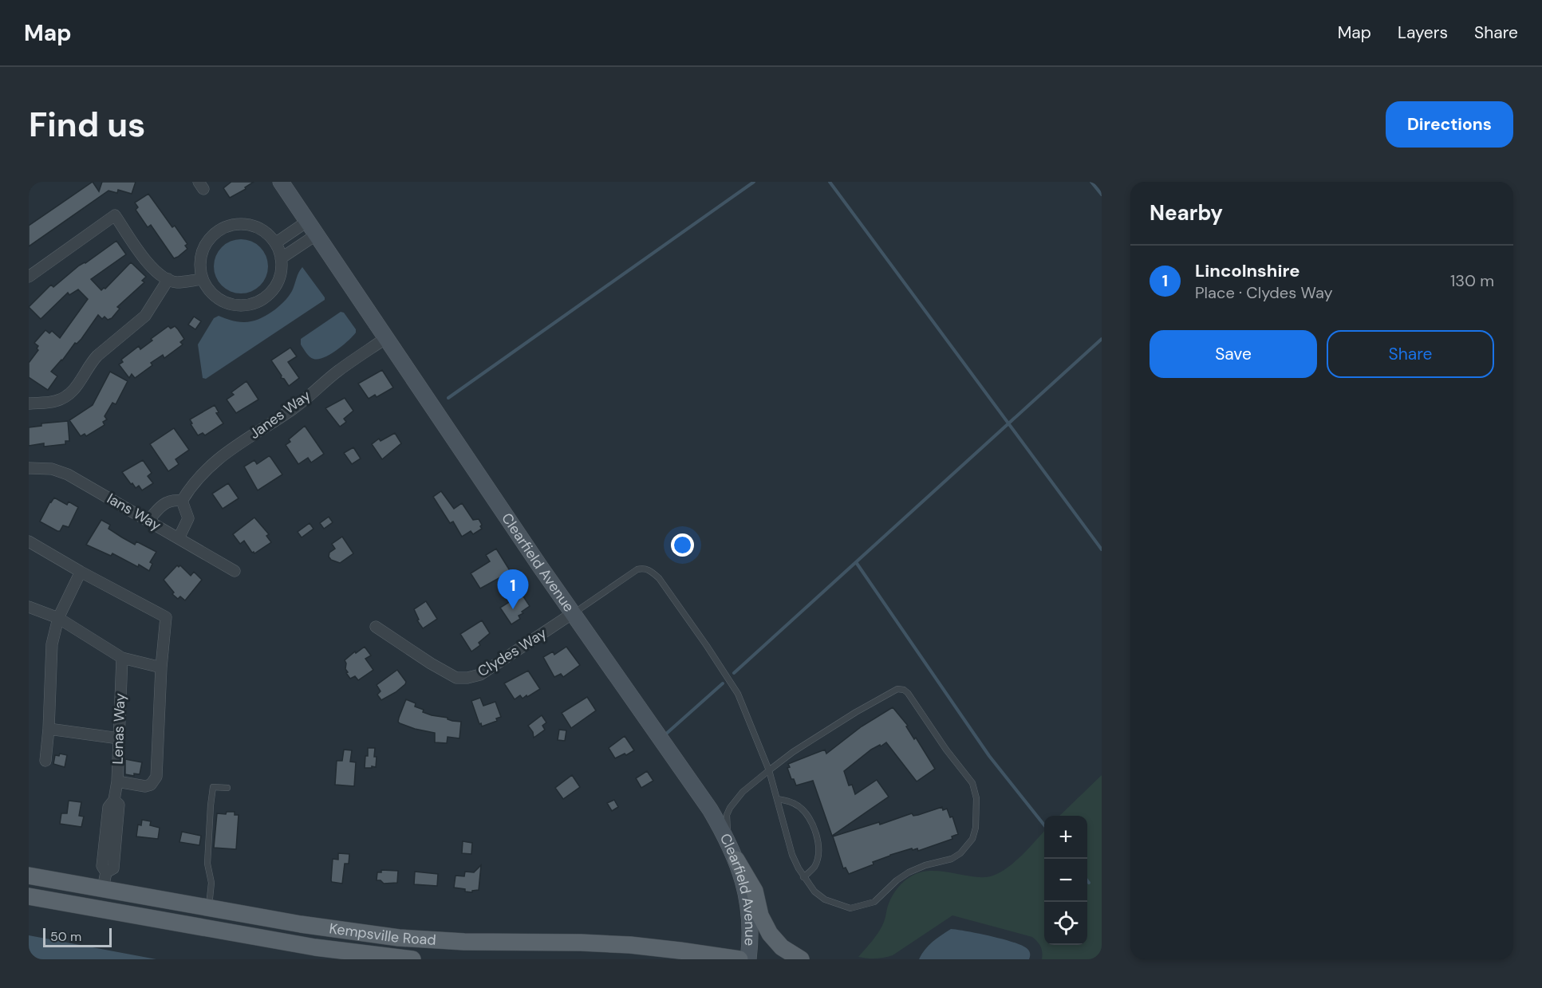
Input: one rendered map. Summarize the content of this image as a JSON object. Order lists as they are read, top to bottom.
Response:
{
  "streets": {
    "main road": ["Kempsville Road"],
    "street": [
      "Janes Way",
      "Ians Way",
      "Clearfield Avenue",
      "Clydes Way",
      "Lenas Way"
    ]
  },
  "crossings": [
    ["Janes Way", "Clearfield Avenue"],
    ["Clearfield Avenue", "Clydes Way"],
    ["Lenas Way", "Kempsville Road"]
  ],
  "scale_bar": "50 m",
  "page": {
    "header": "Map",
    "nav": ["Map", "Layers", "Share"],
    "buttons": [
      "Directions",
      ["Save", "Share"]
    ],
    "title": "Find us",
    "heading": "Nearby",
    "list": [
      {
        "mark": "1",
        "name": "Lincolnshire",
        "note": "Place · Clydes Way",
        "value": "130 m"
      }
    ],
    "pins": "1",
    "map_buttons": ["+", "−"],
    "scale": "50 m"
  }
}
